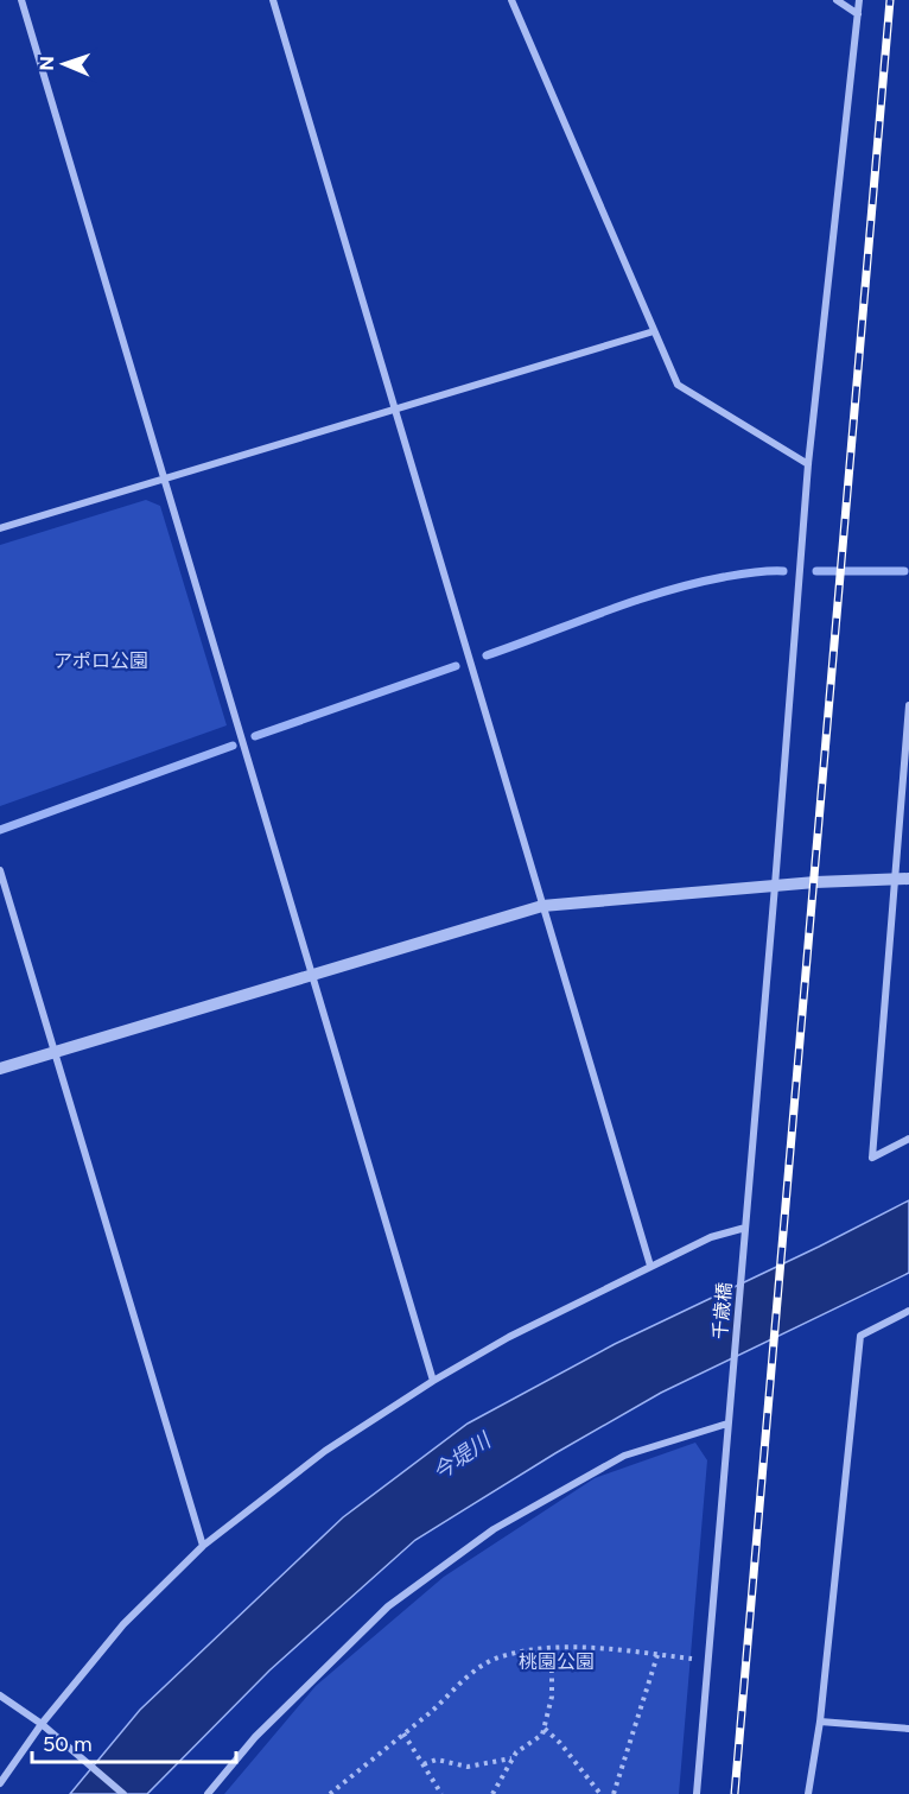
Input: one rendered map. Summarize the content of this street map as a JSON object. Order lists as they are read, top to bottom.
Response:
{
  "streets": {
    "street": ["千歳橋"]
  },
  "water": ["今堤川"],
  "parks": ["アポロ公園", "桃園公園"],
  "scale_bar": "50 m",
  "north": "left"
}
